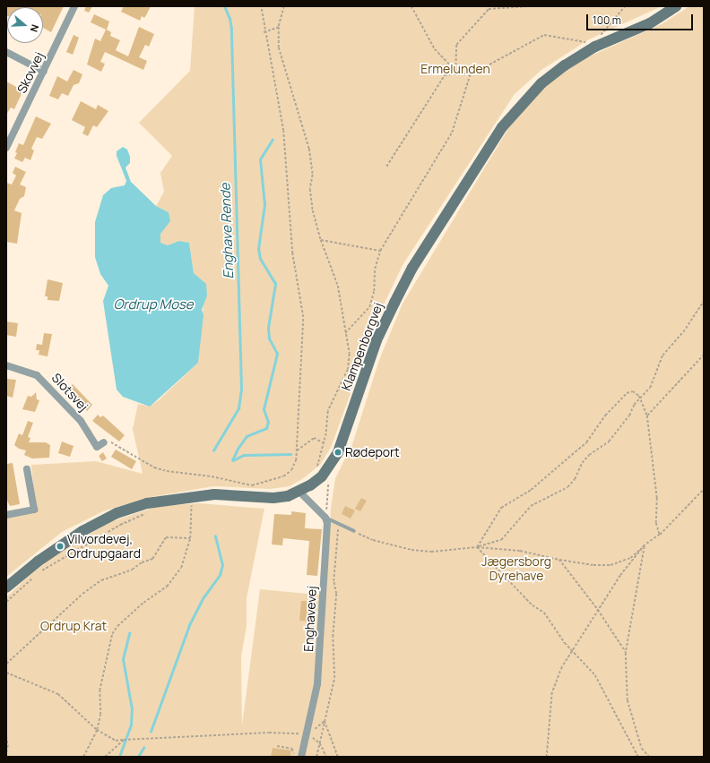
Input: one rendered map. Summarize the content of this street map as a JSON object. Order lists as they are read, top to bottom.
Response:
{
  "streets": {
    "street": [
      "Skovvej",
      "Klampenborgvej",
      "Slotsvej",
      "Enghavevej"
    ]
  },
  "water": ["Enghave Rende", "Ordrup Mose"],
  "parks": ["Ermelunden", "Jægersborg Dyrehave", "Ordrup Krat"],
  "places": ["Rødeport", "Vilvordevej, Ordrupgaard"],
  "scale_bar": "100 m",
  "north": "right"
}
